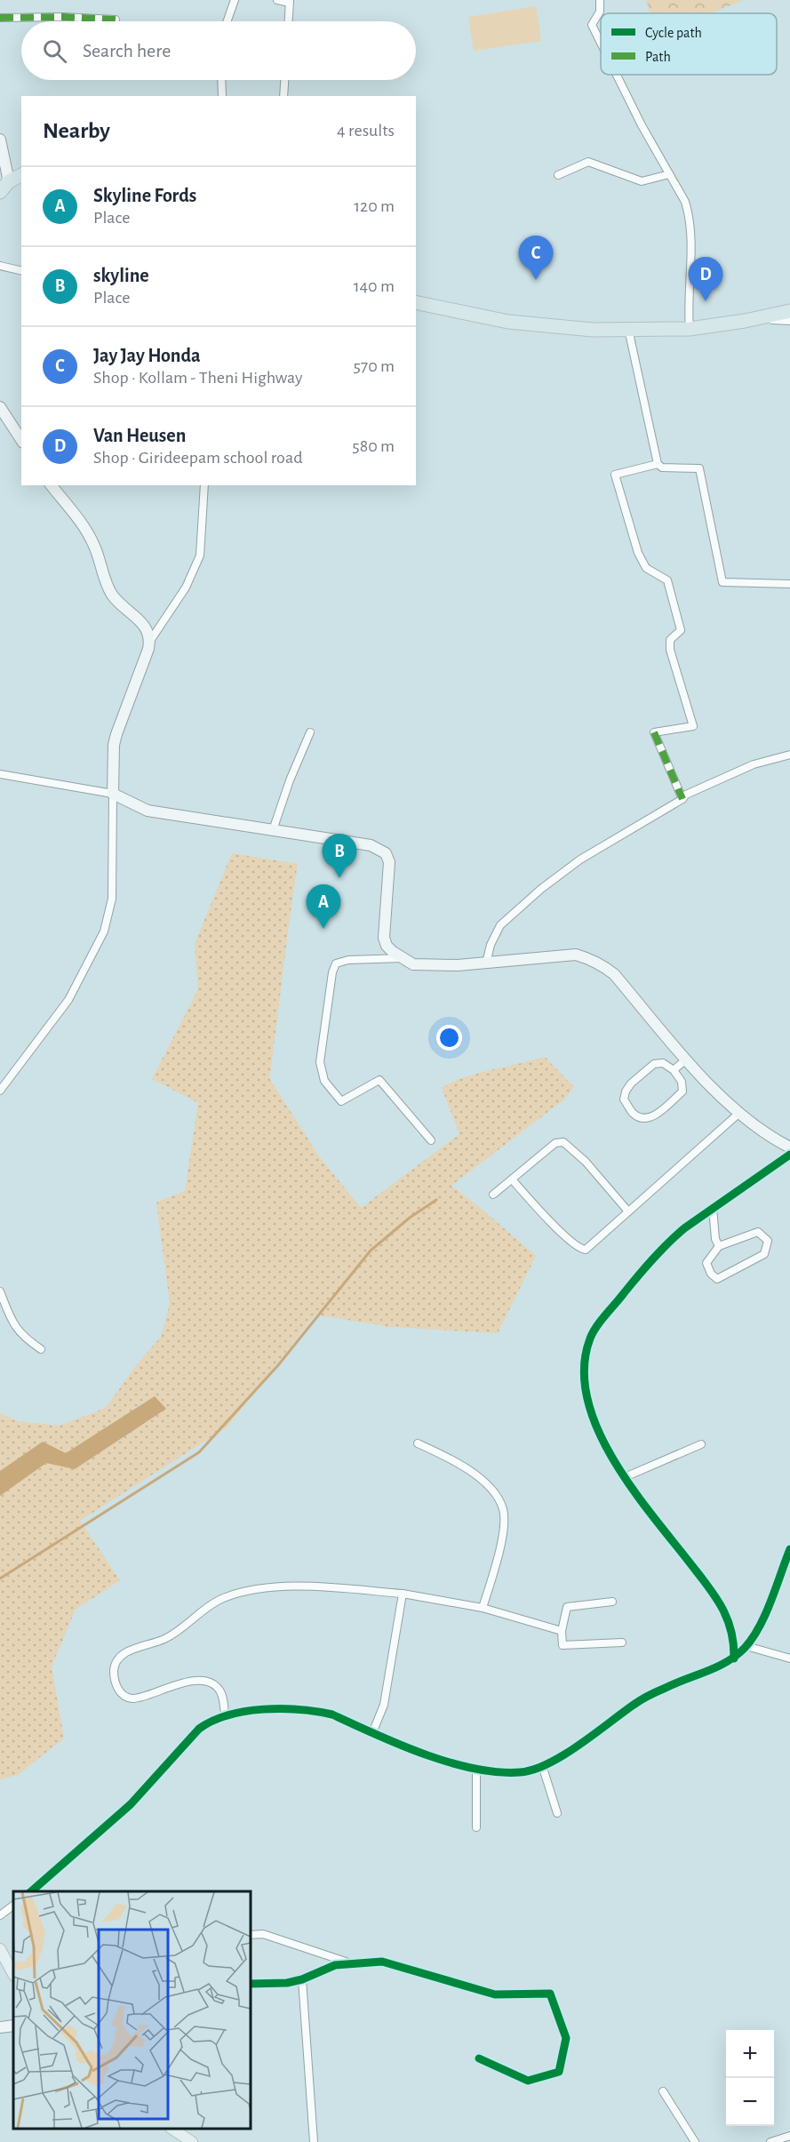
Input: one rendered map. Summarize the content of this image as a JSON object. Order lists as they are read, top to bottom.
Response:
{
  "legend": ["Cycle path", "Path"],
  "page": {
    "search": "Search here",
    "heading": ["Nearby", "4 results"],
    "list": [
      {
        "mark": "A",
        "name": "Skyline Fords",
        "note": "Place",
        "value": "120 m"
      },
      {
        "mark": "B",
        "name": "skyline",
        "note": "Place",
        "value": "140 m"
      },
      {
        "mark": "C",
        "name": "Jay Jay Honda",
        "note": "Shop · Kollam - Theni Highway",
        "value": "570 m"
      },
      {
        "mark": "D",
        "name": "Van Heusen",
        "note": "Shop · Girideepam school road",
        "value": "580 m"
      }
    ],
    "pins": [
      "C",
      "D",
      "B",
      "A"
    ],
    "map_buttons": ["+", "−"]
  }
}
